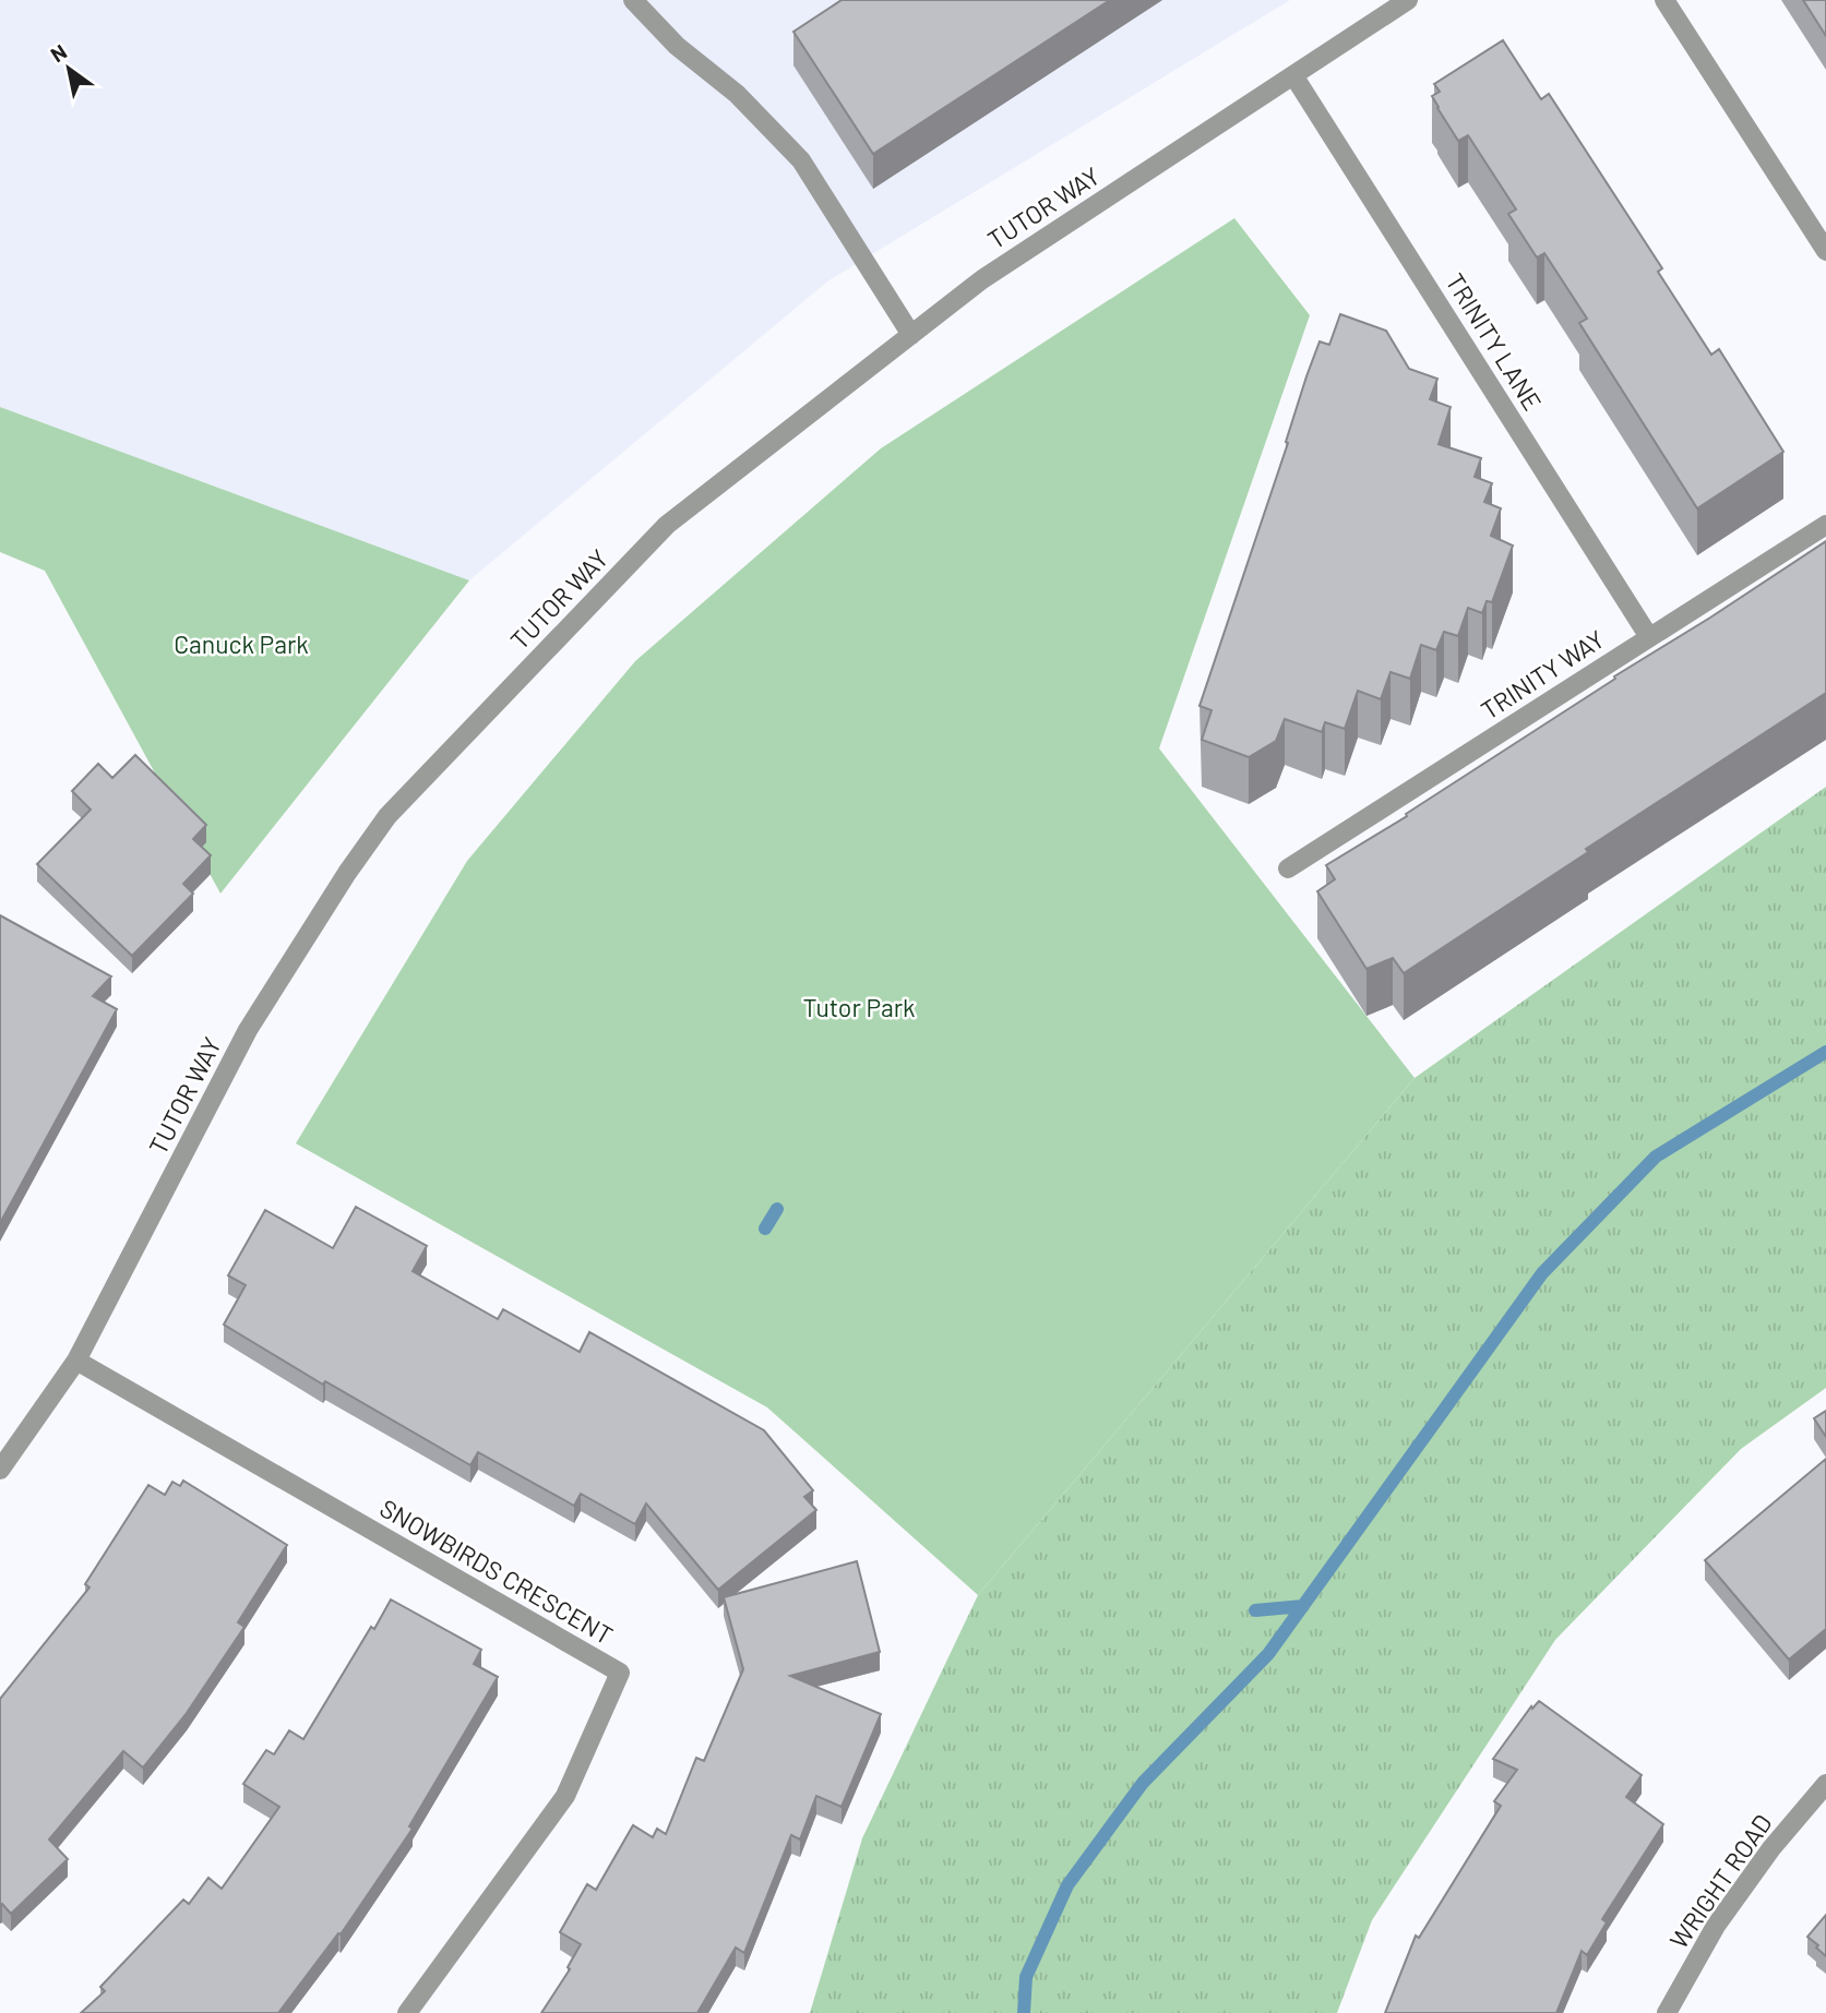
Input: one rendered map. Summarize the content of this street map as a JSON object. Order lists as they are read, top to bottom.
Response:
{
  "streets": {
    "street": [
      "TUTOR WAY",
      "TRINITY LANE",
      "TRINITY WAY",
      "SNOWBIRDS CRESCENT",
      "WRIGHT ROAD"
    ]
  },
  "crossings": [
    ["TUTOR WAY", "TRINITY LANE"],
    ["TUTOR WAY", "SNOWBIRDS CRESCENT"],
    ["TRINITY LANE", "TRINITY WAY"]
  ],
  "parks": ["Canuck Park", "Tutor Park"],
  "north": "top left"
}
